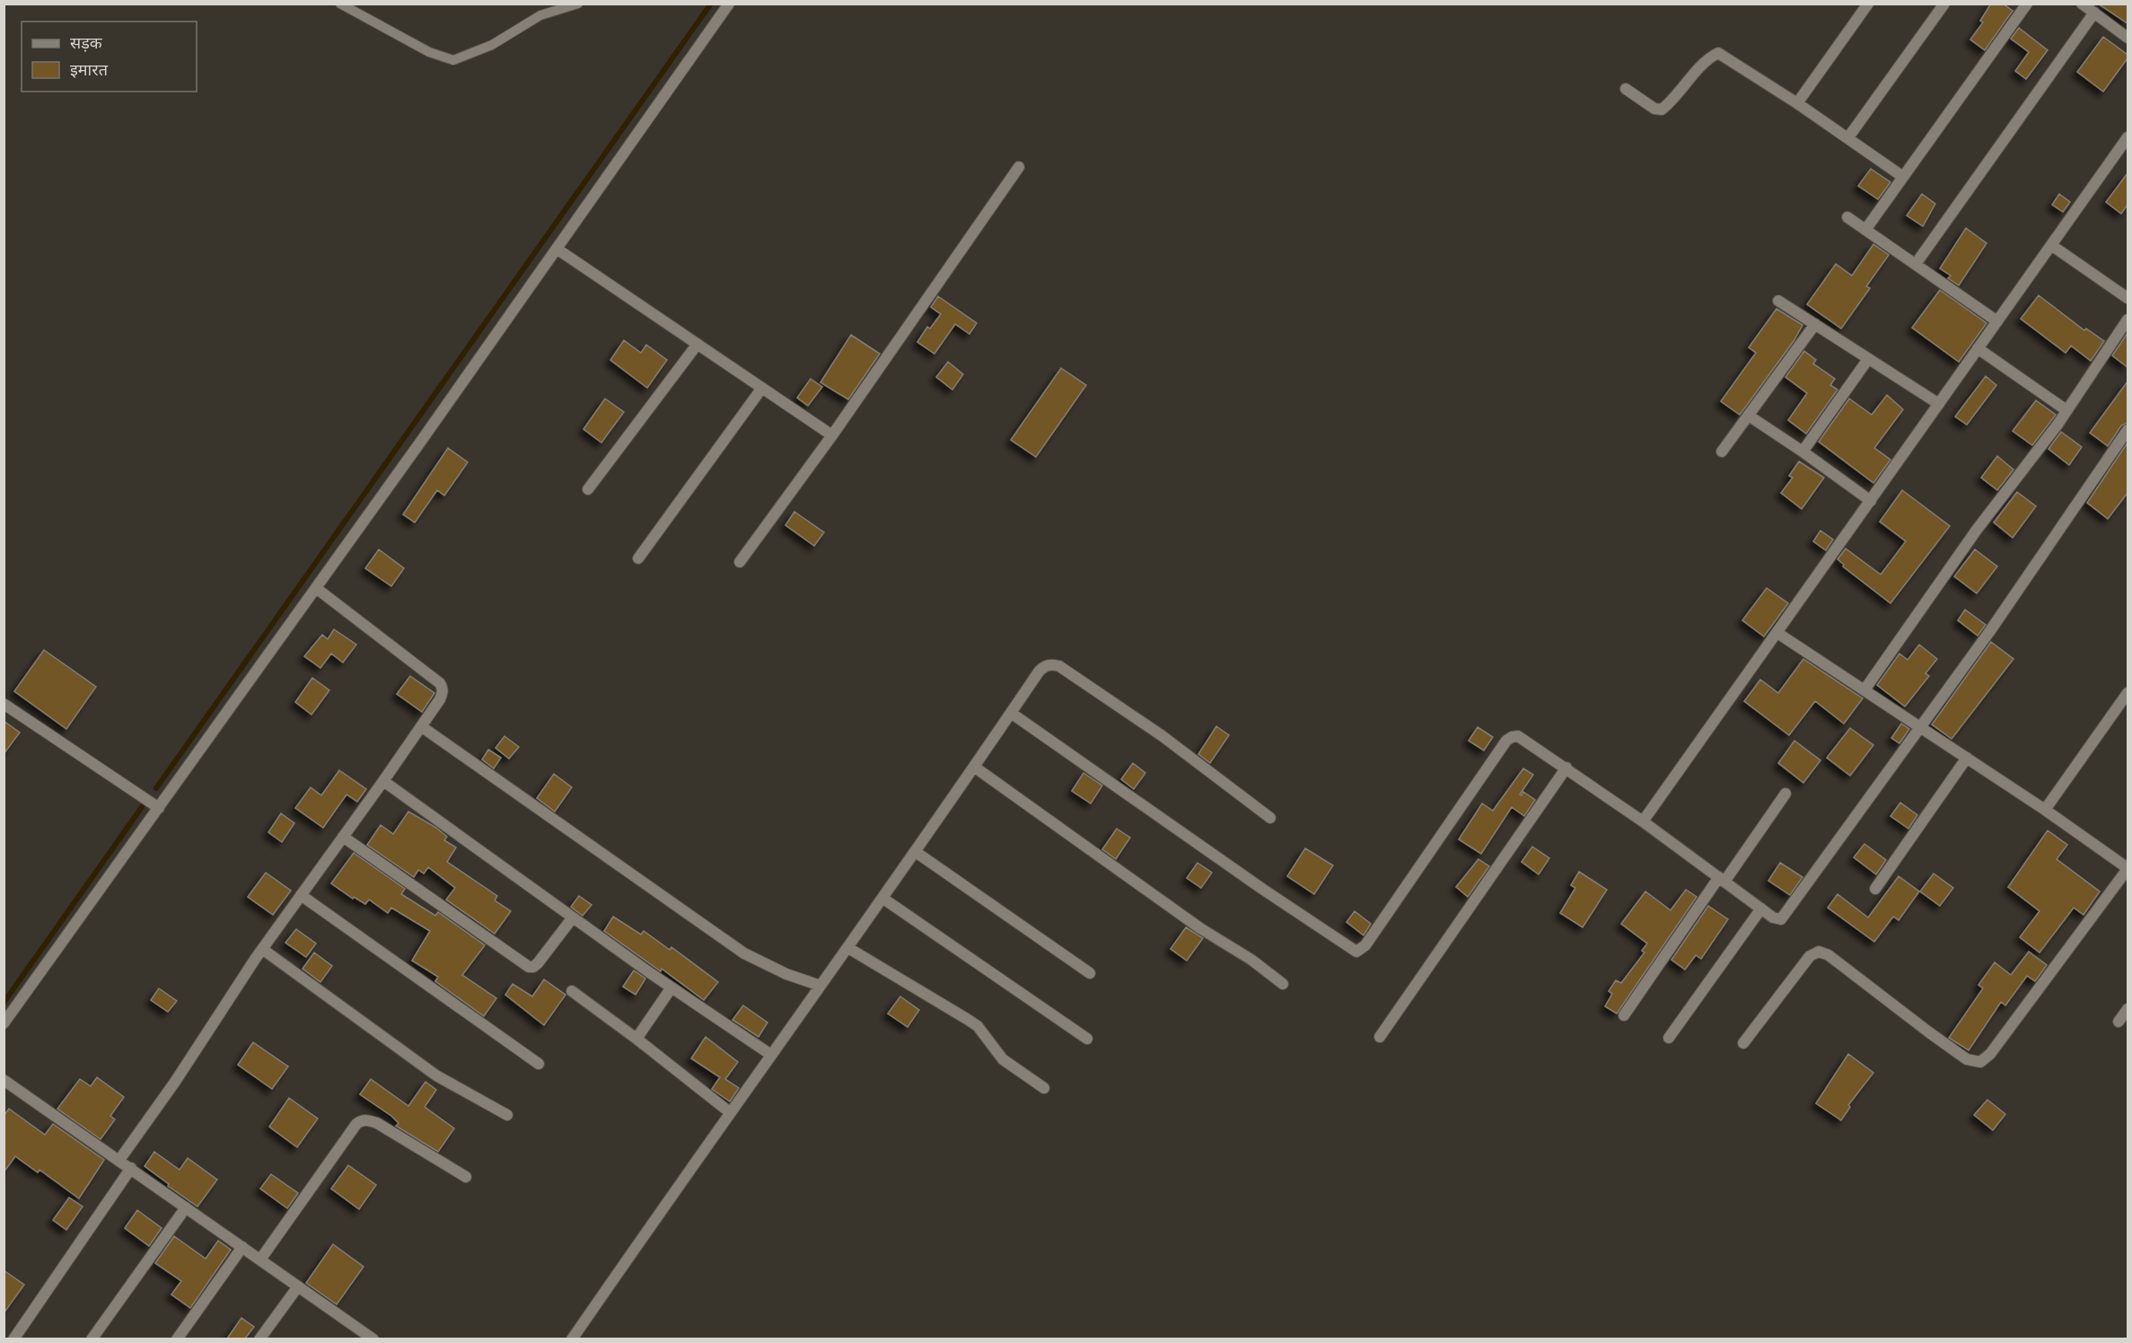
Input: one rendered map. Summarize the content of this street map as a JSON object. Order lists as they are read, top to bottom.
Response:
{
  "legend": ["सड़क", "इमारत"]
}
